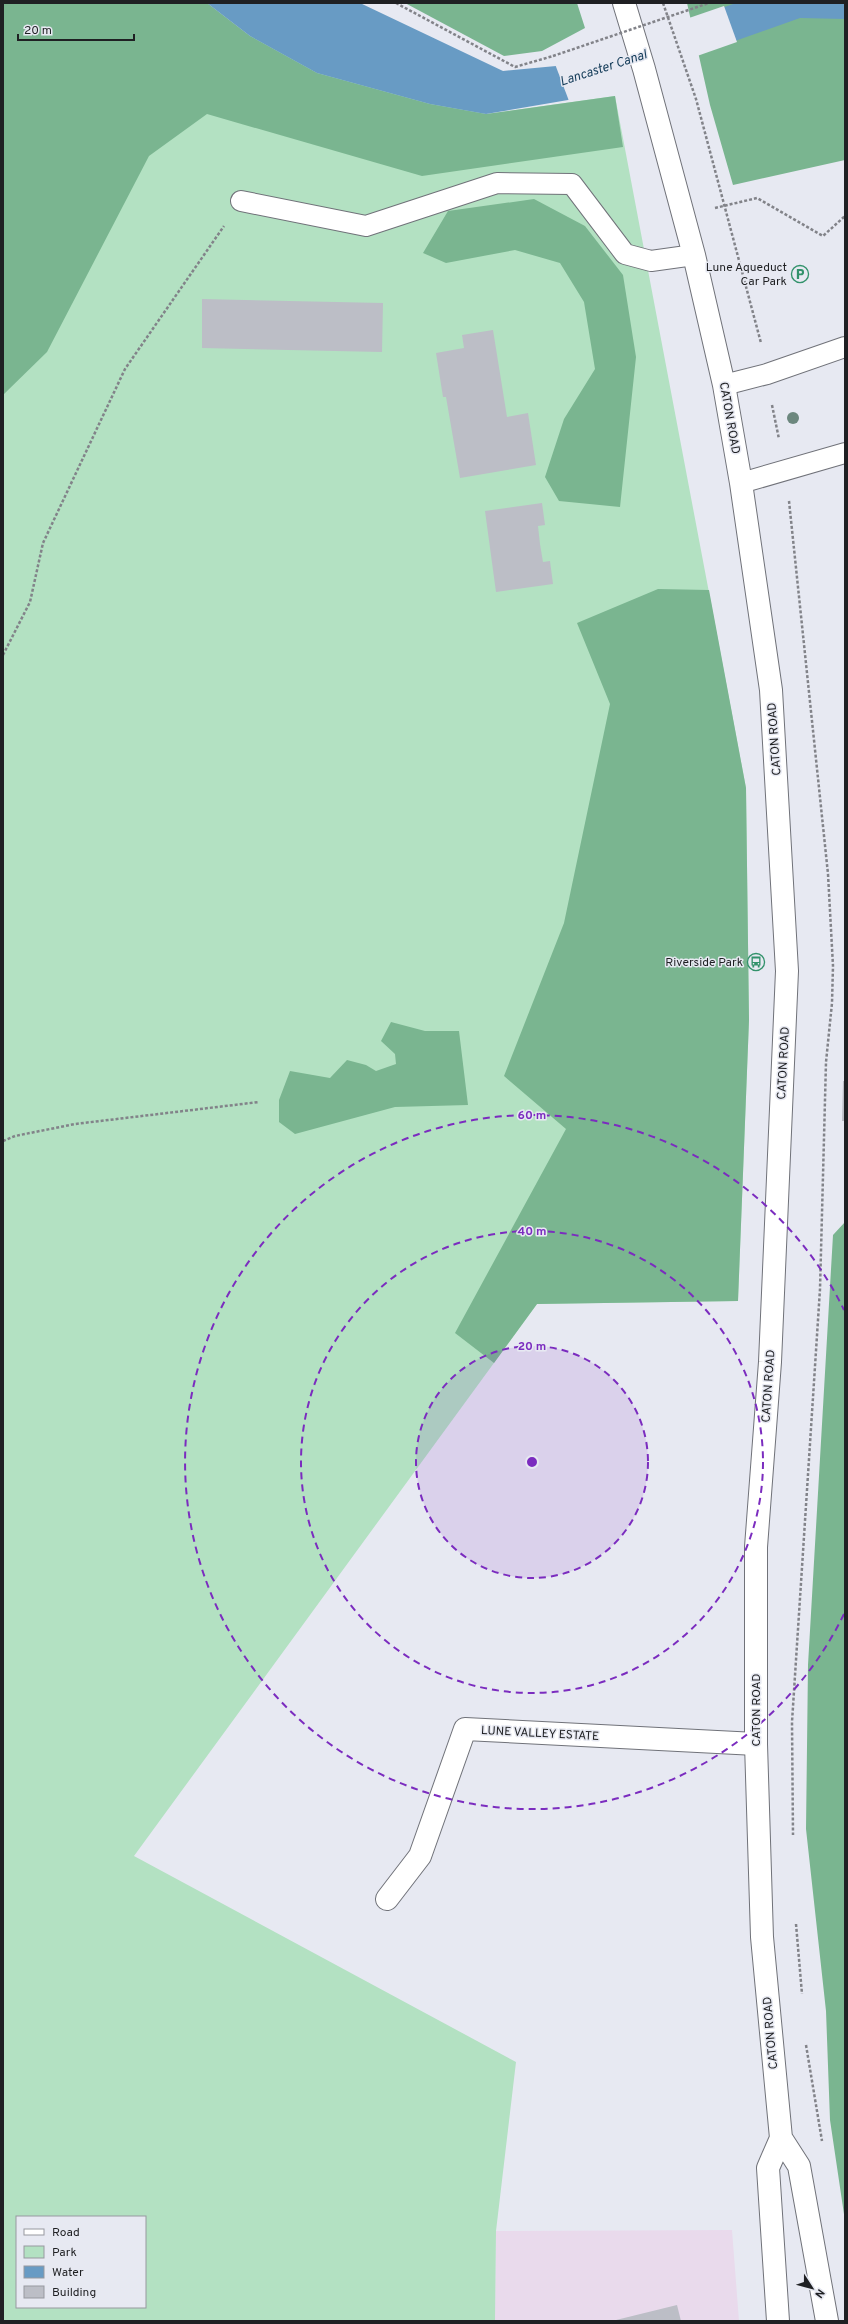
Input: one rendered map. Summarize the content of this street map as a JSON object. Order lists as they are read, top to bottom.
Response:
{
  "streets": {
    "main road": ["CATON ROAD", "LUNE VALLEY ESTATE"]
  },
  "crossings": [
    ["CATON ROAD", "LUNE VALLEY ESTATE"]
  ],
  "water": ["Lancaster Canal"],
  "places": {
    "parking": ["Lune Aqueduct Car Park"],
    "bus stop": ["Riverside Park"]
  },
  "legend": [
    "Road",
    "Park",
    "Water",
    "Building"
  ],
  "scale_bar": "20 m",
  "north": "bottom right",
  "rings": ["60 m", "40 m", "20 m"]
}
